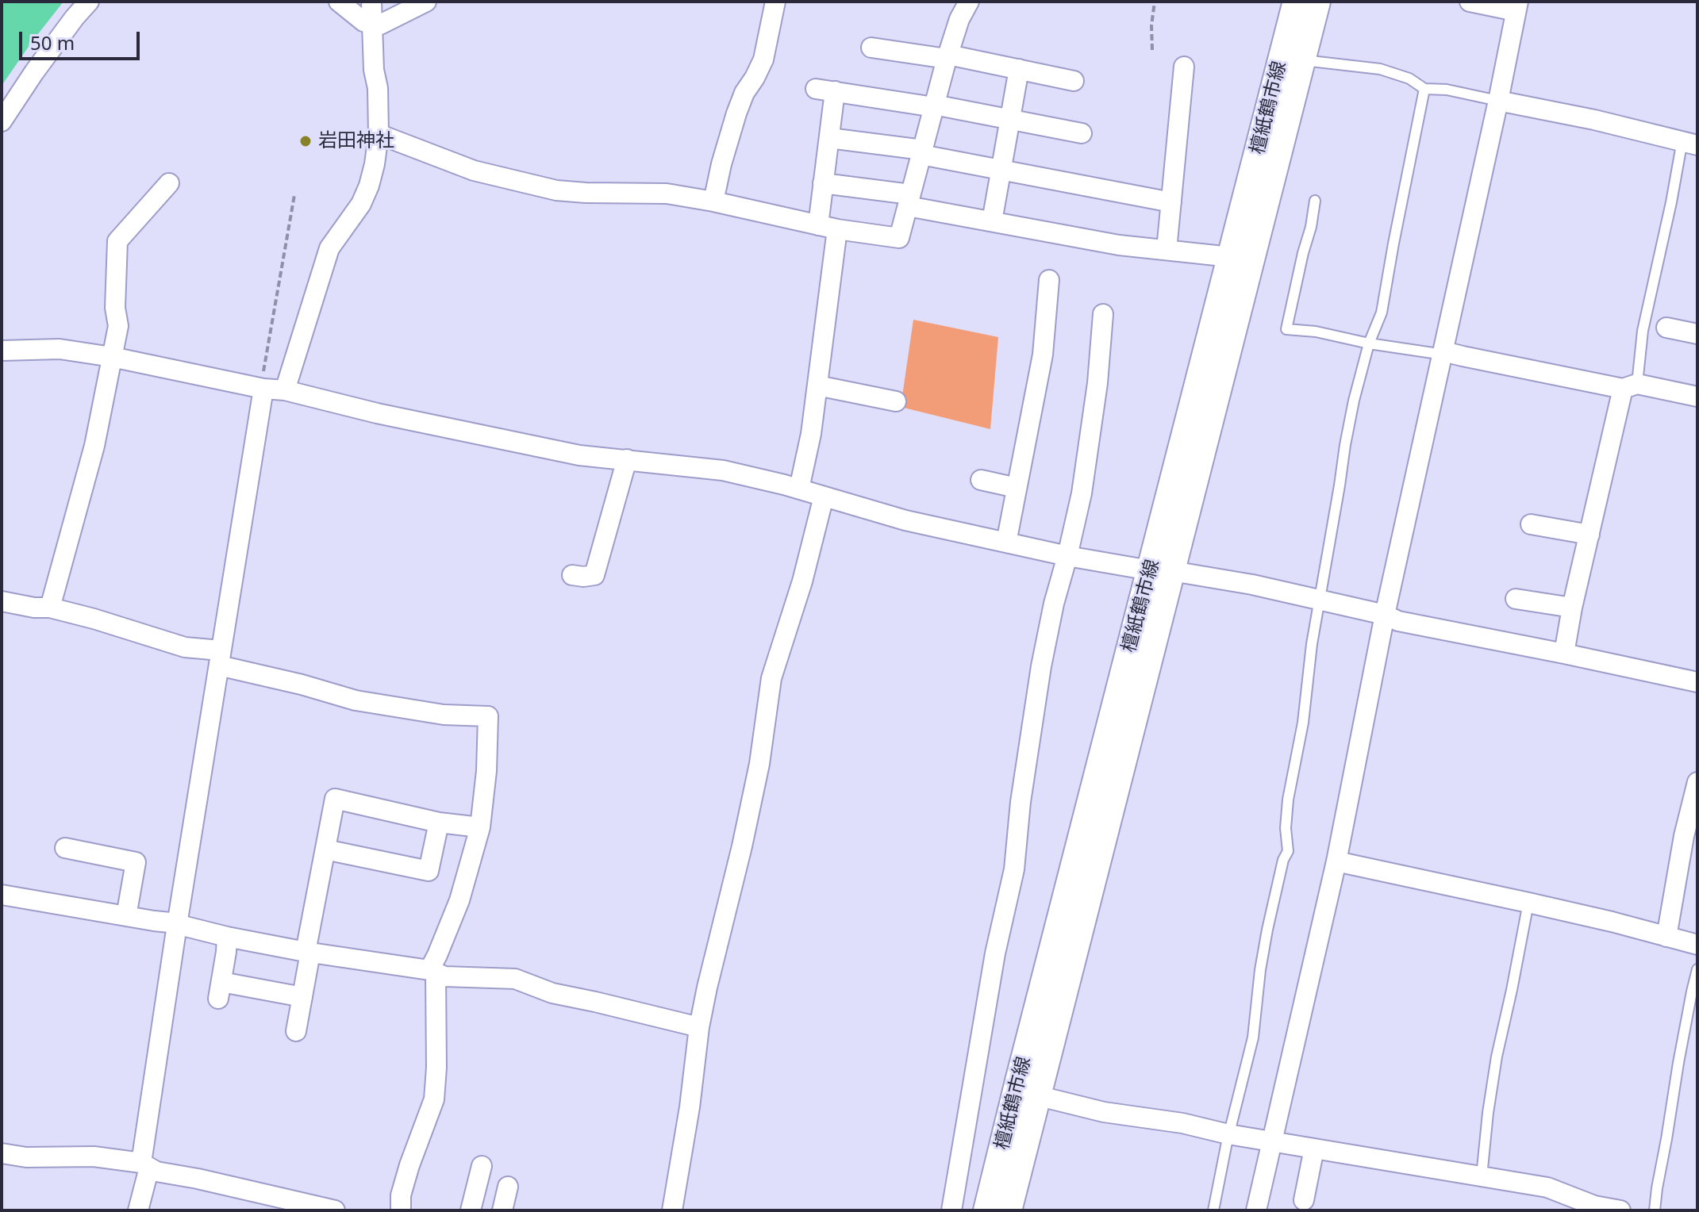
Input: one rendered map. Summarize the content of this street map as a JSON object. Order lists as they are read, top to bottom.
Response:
{
  "streets": {
    "main road": ["檀紙鶴市線"]
  },
  "places": ["岩田神社"],
  "scale_bar": "50 m"
}
